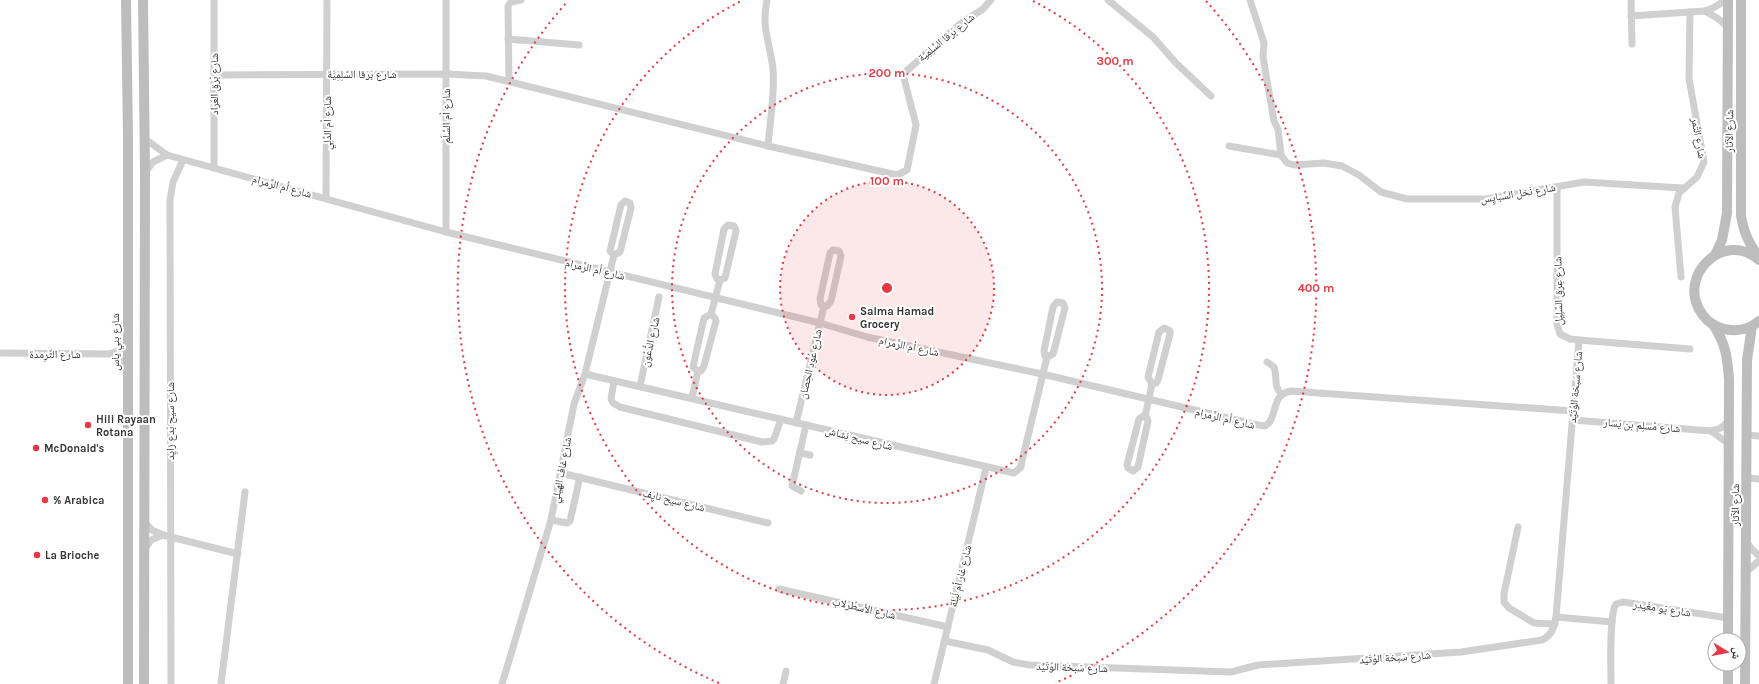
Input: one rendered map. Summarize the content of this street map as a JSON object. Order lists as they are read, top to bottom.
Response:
{
  "streets": {
    "street": [
      "شارع بَرقا السِّلِمِيَّة",
      "شارع بُرق العَراد",
      "شارع أم السَّلَم",
      "شارع أم الدِّلِي",
      "شارع الآثار",
      "شارع التَّمر",
      "شارع أم الرَّمرام",
      "شارع نَخل السِّبايِس",
      "شارع عِرق السِّلِيل",
      "شارع بني ياس",
      "شارع الدُّعُون",
      "شارع الثِّرِمدة",
      "شارع عُود الحِصان",
      "شارع سَبخة الوُتَيِّد",
      "شارع سيح بَدع زايِد",
      "شارع مُسلِم بن يَسار",
      "شارع سيح نِشاش",
      "شارع غاف الهيلي",
      "شارع سيح نايِف",
      "شارع غار أم لَيلة",
      "شارع الأسطُرلاب",
      "شارع يَو مِغَيدِر"
    ]
  },
  "crossings": [
    ["شارع بَرقا السِّلِمِيَّة", "شارع بُرق العَراد"],
    ["شارع بَرقا السِّلِمِيَّة", "شارع أم السَّلَم"],
    ["شارع بَرقا السِّلِمِيَّة", "شارع أم الدِّلِي"],
    ["شارع بُرق العَراد", "شارع أم الرَّمرام"],
    ["شارع أم السَّلَم", "شارع أم الرَّمرام"],
    ["شارع أم الدِّلِي", "شارع أم الرَّمرام"],
    ["شارع الآثار", "شارع يَو مِغَيدِر"],
    ["شارع التَّمر", "شارع نَخل السِّبايِس"],
    ["شارع أم الرَّمرام", "شارع عُود الحِصان"],
    ["شارع أم الرَّمرام", "شارع سيح بَدع زايِد"],
    ["شارع أم الرَّمرام", "شارع سيح نِشاش"],
    ["شارع أم الرَّمرام", "شارع غاف الهيلي"],
    ["شارع نَخل السِّبايِس", "شارع عِرق السِّلِيل"],
    ["شارع عِرق السِّلِيل", "شارع سَبخة الوُتَيِّد"],
    ["شارع الدُّعُون", "شارع سيح نِشاش"],
    ["شارع عُود الحِصان", "شارع سيح نِشاش"],
    ["شارع سَبخة الوُتَيِّد", "شارع مُسلِم بن يَسار"],
    ["شارع سَبخة الوُتَيِّد", "شارع غار أم لَيلة"],
    ["شارع سيح نِشاش", "شارع غاف الهيلي"],
    ["شارع سيح نِشاش", "شارع غار أم لَيلة"],
    ["شارع غاف الهيلي", "شارع سيح نايِف"],
    ["شارع غار أم لَيلة", "شارع الأسطُرلاب"]
  ],
  "places": [
    "Salma Hamad Grocery",
    "Hili Rayaan Rotana",
    "McDonald's",
    "% Arabica",
    "La Brioche"
  ],
  "north": "right",
  "rings": [
    "300 m",
    "200 m",
    "100 m",
    "400 m"
  ]
}
